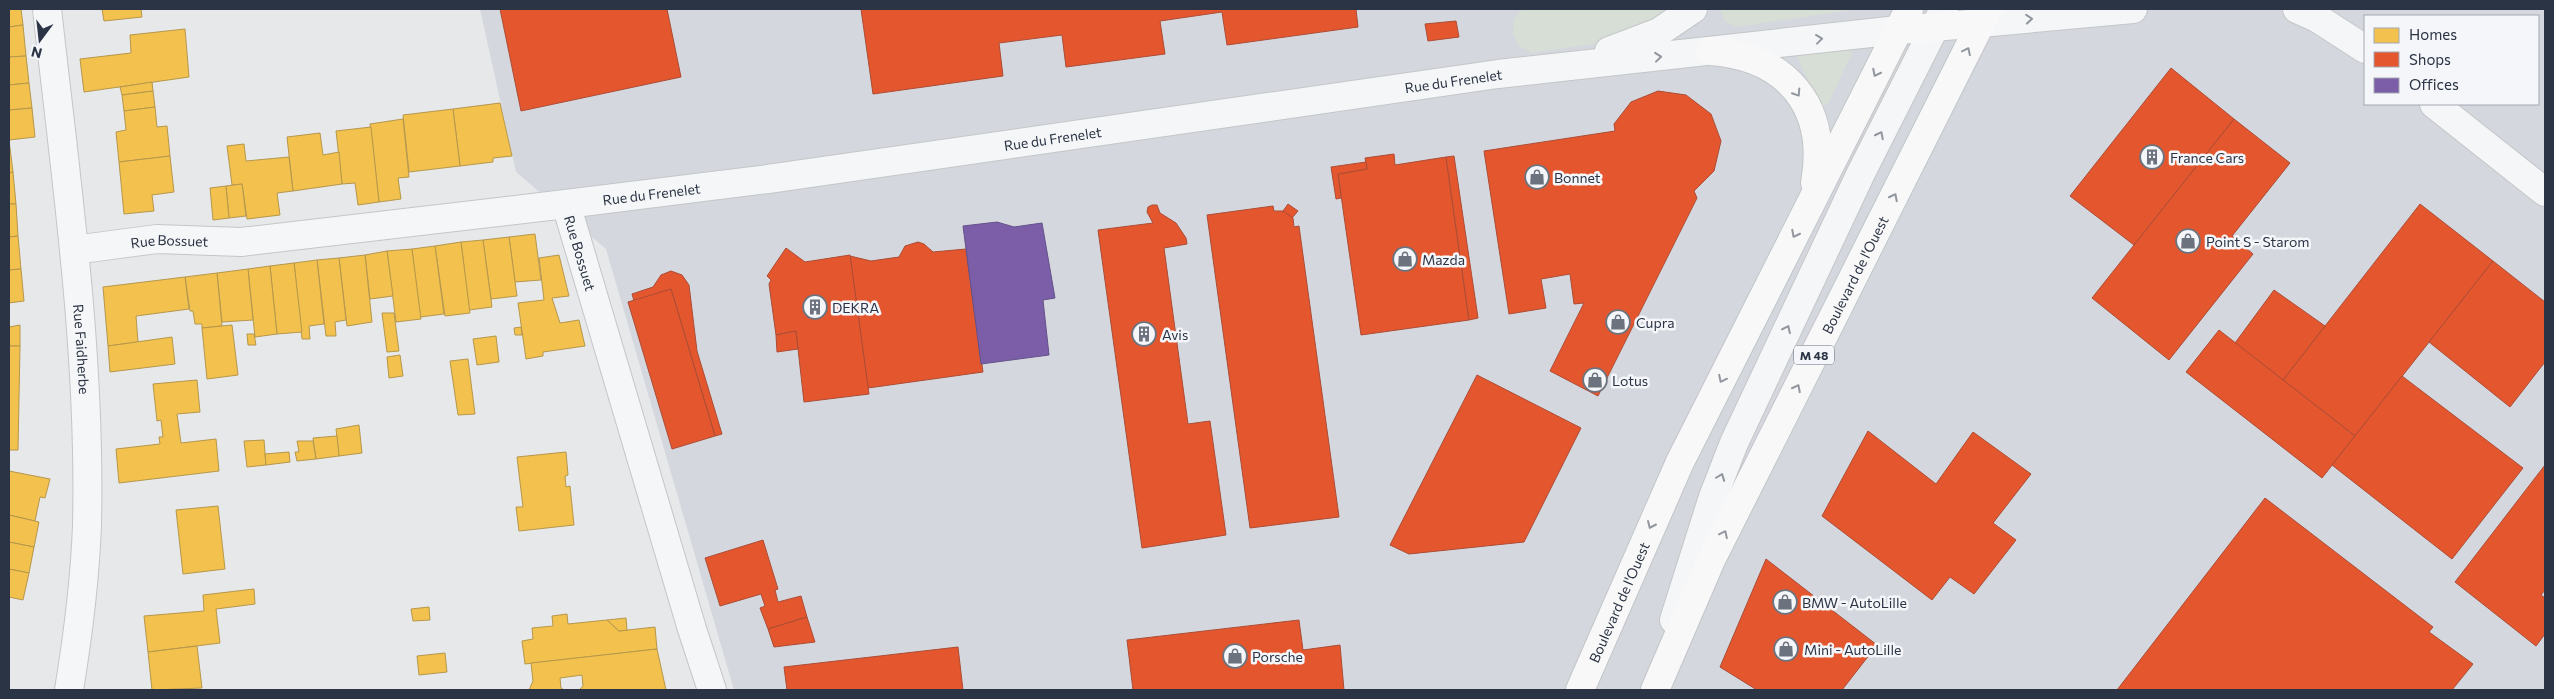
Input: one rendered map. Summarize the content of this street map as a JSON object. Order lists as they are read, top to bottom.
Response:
{
  "streets": {
    "main road": ["Boulevard de l'Ouest", "M 48"],
    "street": ["Rue du Frenelet", "Rue Bossuet", "Rue Faidherbe"]
  },
  "crossings": [
    ["Rue du Frenelet", "Rue Bossuet"],
    ["Rue du Frenelet", "Boulevard de l'Ouest"],
    ["Rue Bossuet", "Rue Faidherbe"]
  ],
  "places": {
    "building": ["France Cars", "DEKRA", "Avis"],
    "shop": [
      "Bonnet",
      "Point S - Starom",
      "Mazda",
      "Cupra",
      "Lotus",
      "BMW - AutoLille",
      "Mini - AutoLille",
      "Porsche"
    ]
  },
  "legend": ["Homes", "Shops", "Offices"],
  "north": "bottom"
}
